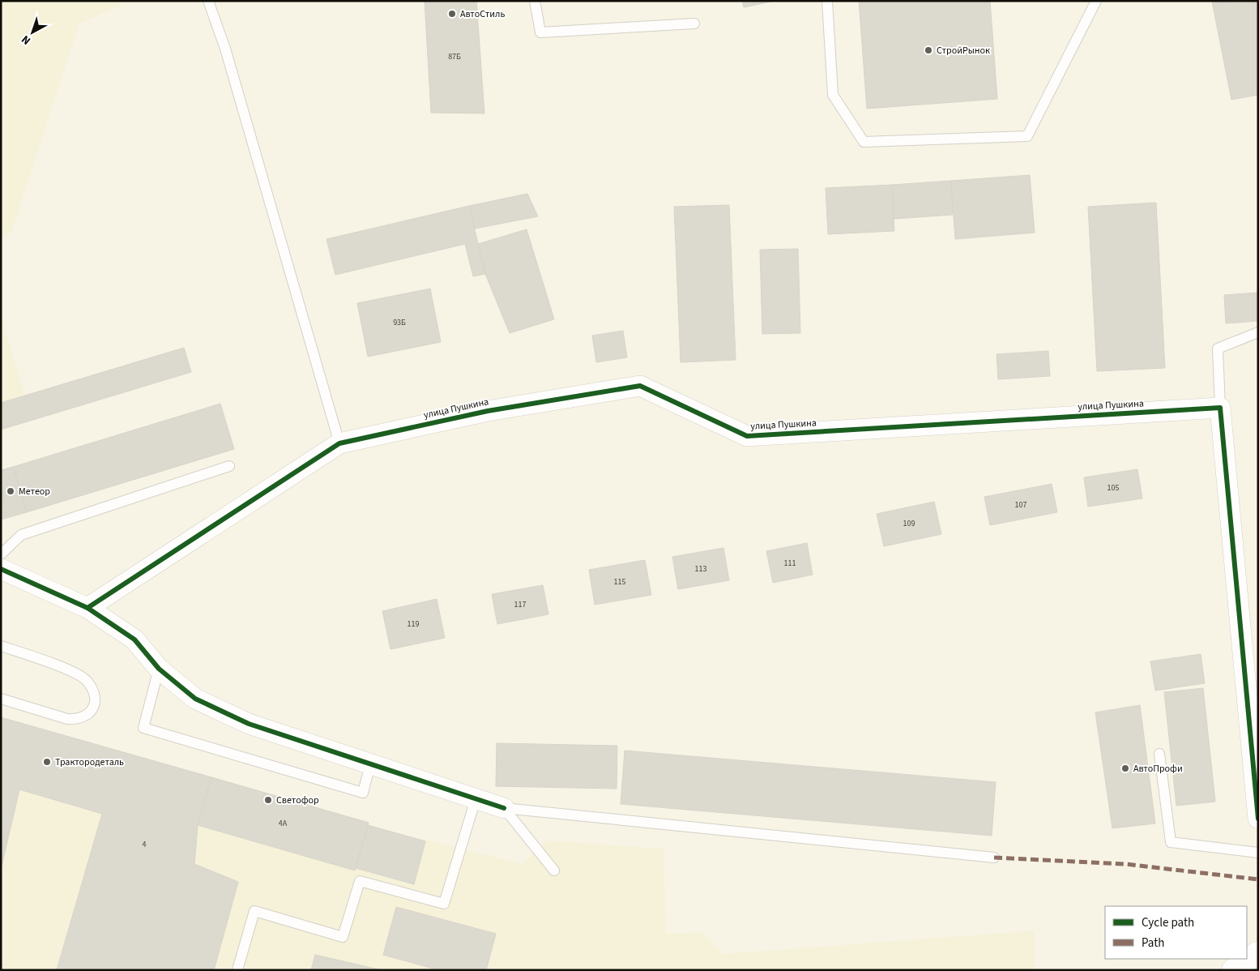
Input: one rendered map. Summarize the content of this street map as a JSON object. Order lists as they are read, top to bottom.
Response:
{
  "streets": {
    "street": ["улица Пушкина"]
  },
  "places": [
    "АвтоСтиль",
    "СтройРынок",
    "Метеор",
    "Трактородеталь",
    "АвтоПрофи",
    "Светофор"
  ],
  "house_numbers": [
    "87Б",
    "93Б",
    "105",
    "107",
    "109",
    "111",
    "113",
    "115",
    "117",
    "119",
    "4А",
    "4"
  ],
  "legend": ["Cycle path", "Path"],
  "north": "bottom left"
}
